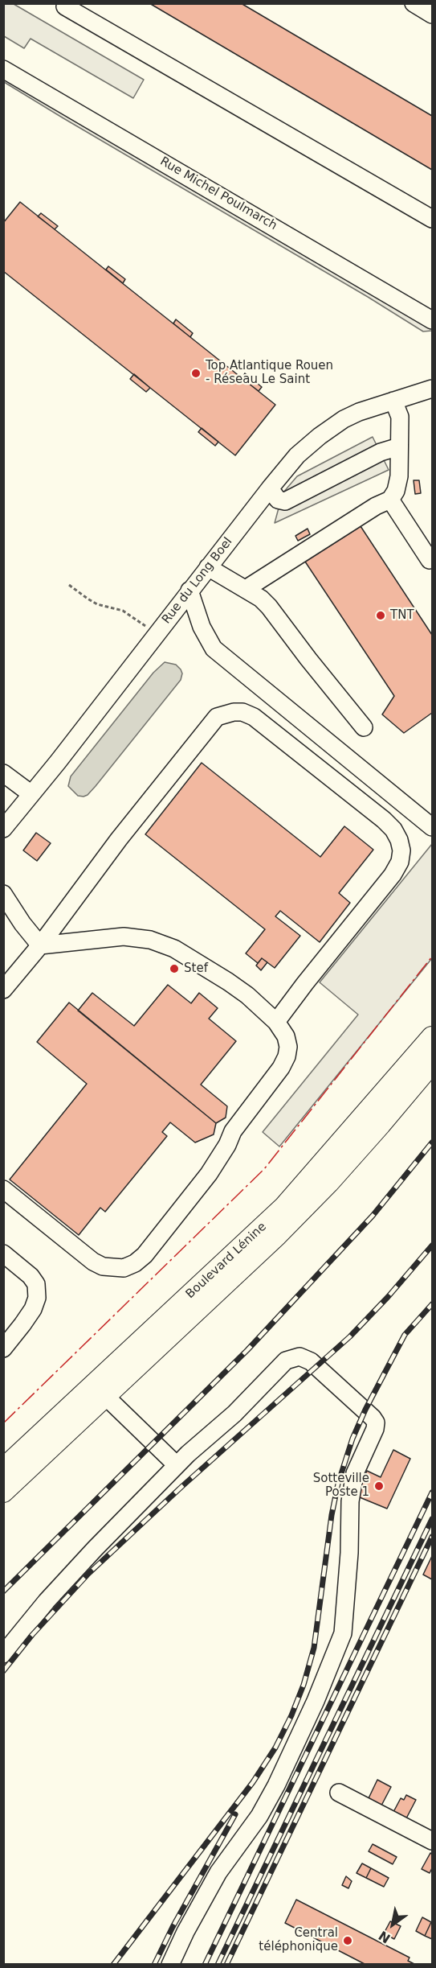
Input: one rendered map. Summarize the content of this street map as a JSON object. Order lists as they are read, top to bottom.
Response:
{
  "streets": {
    "main road": ["Boulevard Lénine"],
    "street": ["Rue Michel Poulmarch", "Rue du Long Boel"]
  },
  "places": [
    "Top Atlantique Rouen - Réseau Le Saint",
    "TNT",
    "Stef",
    "Sotteville Poste 1",
    "Central téléphonique"
  ],
  "north": "bottom left"
}
